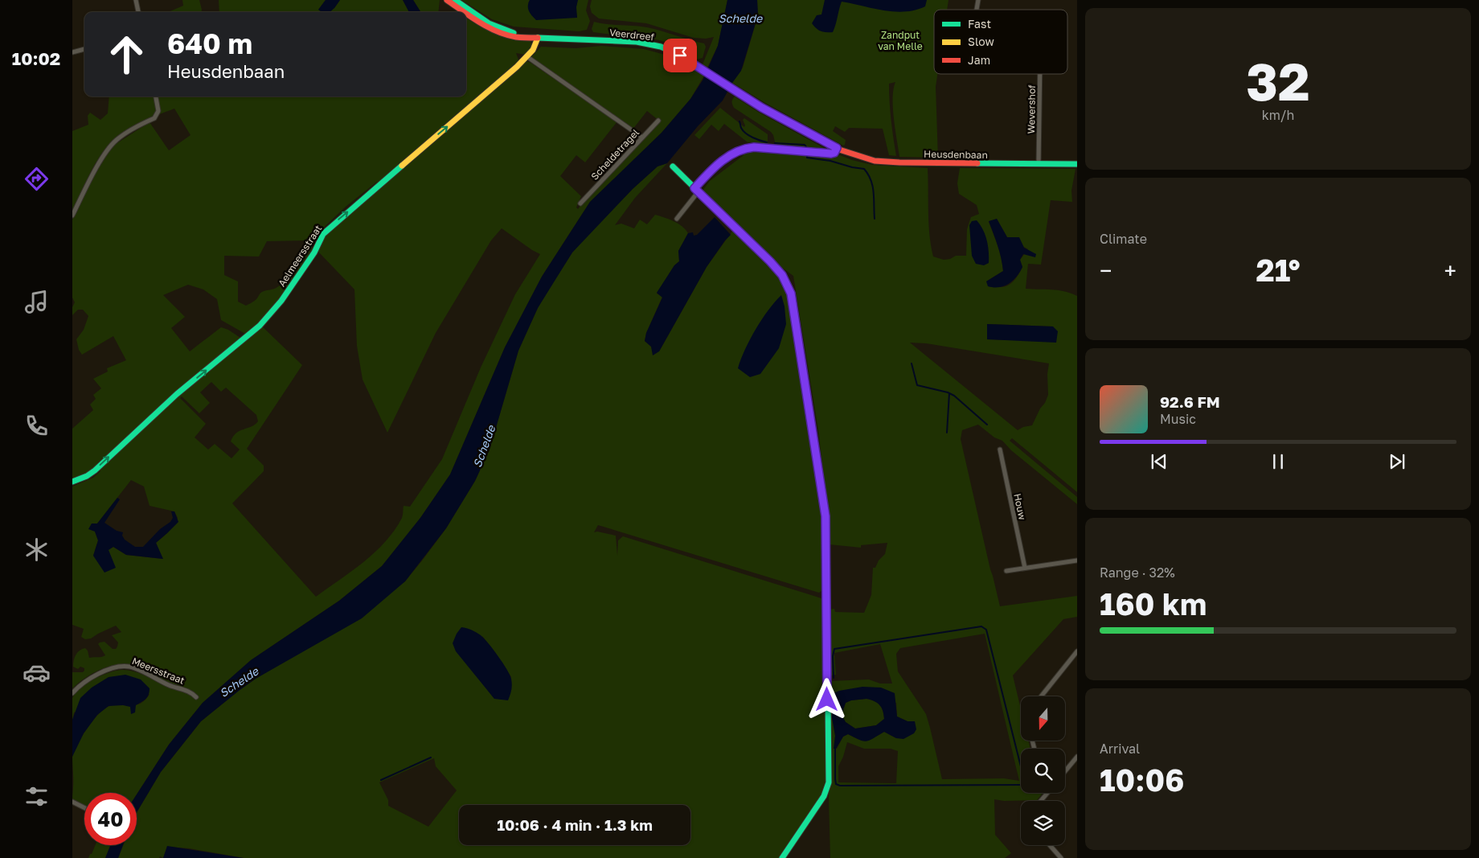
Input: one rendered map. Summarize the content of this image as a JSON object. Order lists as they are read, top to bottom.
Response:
{
  "streets": {
    "street": [
      "Veerdreef",
      "Wevershof",
      "Scheldetragel",
      "Heusdenbaan",
      "Aelmeersstraat",
      "Houw",
      "Meersstraat"
    ]
  },
  "crossings": [
    ["Veerdreef", "Heusdenbaan"],
    ["Wevershof", "Heusdenbaan"]
  ],
  "one_way": ["Aelmeersstraat"],
  "water": ["Schelde"],
  "parks": ["Zandput van Melle"],
  "legend": ["Fast", "Slow", "Jam"],
  "north": "bottom",
  "page": {
    "tabs": "10:02",
    "tile": [
      ["32", "km/h"],
      "Climate",
      ["Range · 32%", "160 km"],
      ["Arrival", "10:06"]
    ],
    "turn": ["640 m", "Heusdenbaan"],
    "heat": ["−", "21°", "+"],
    "song": ["92.6 FM", "Music"],
    "limit": "40",
    "trip": "10:06 · 4 min · 1.3 km"
  }
}
